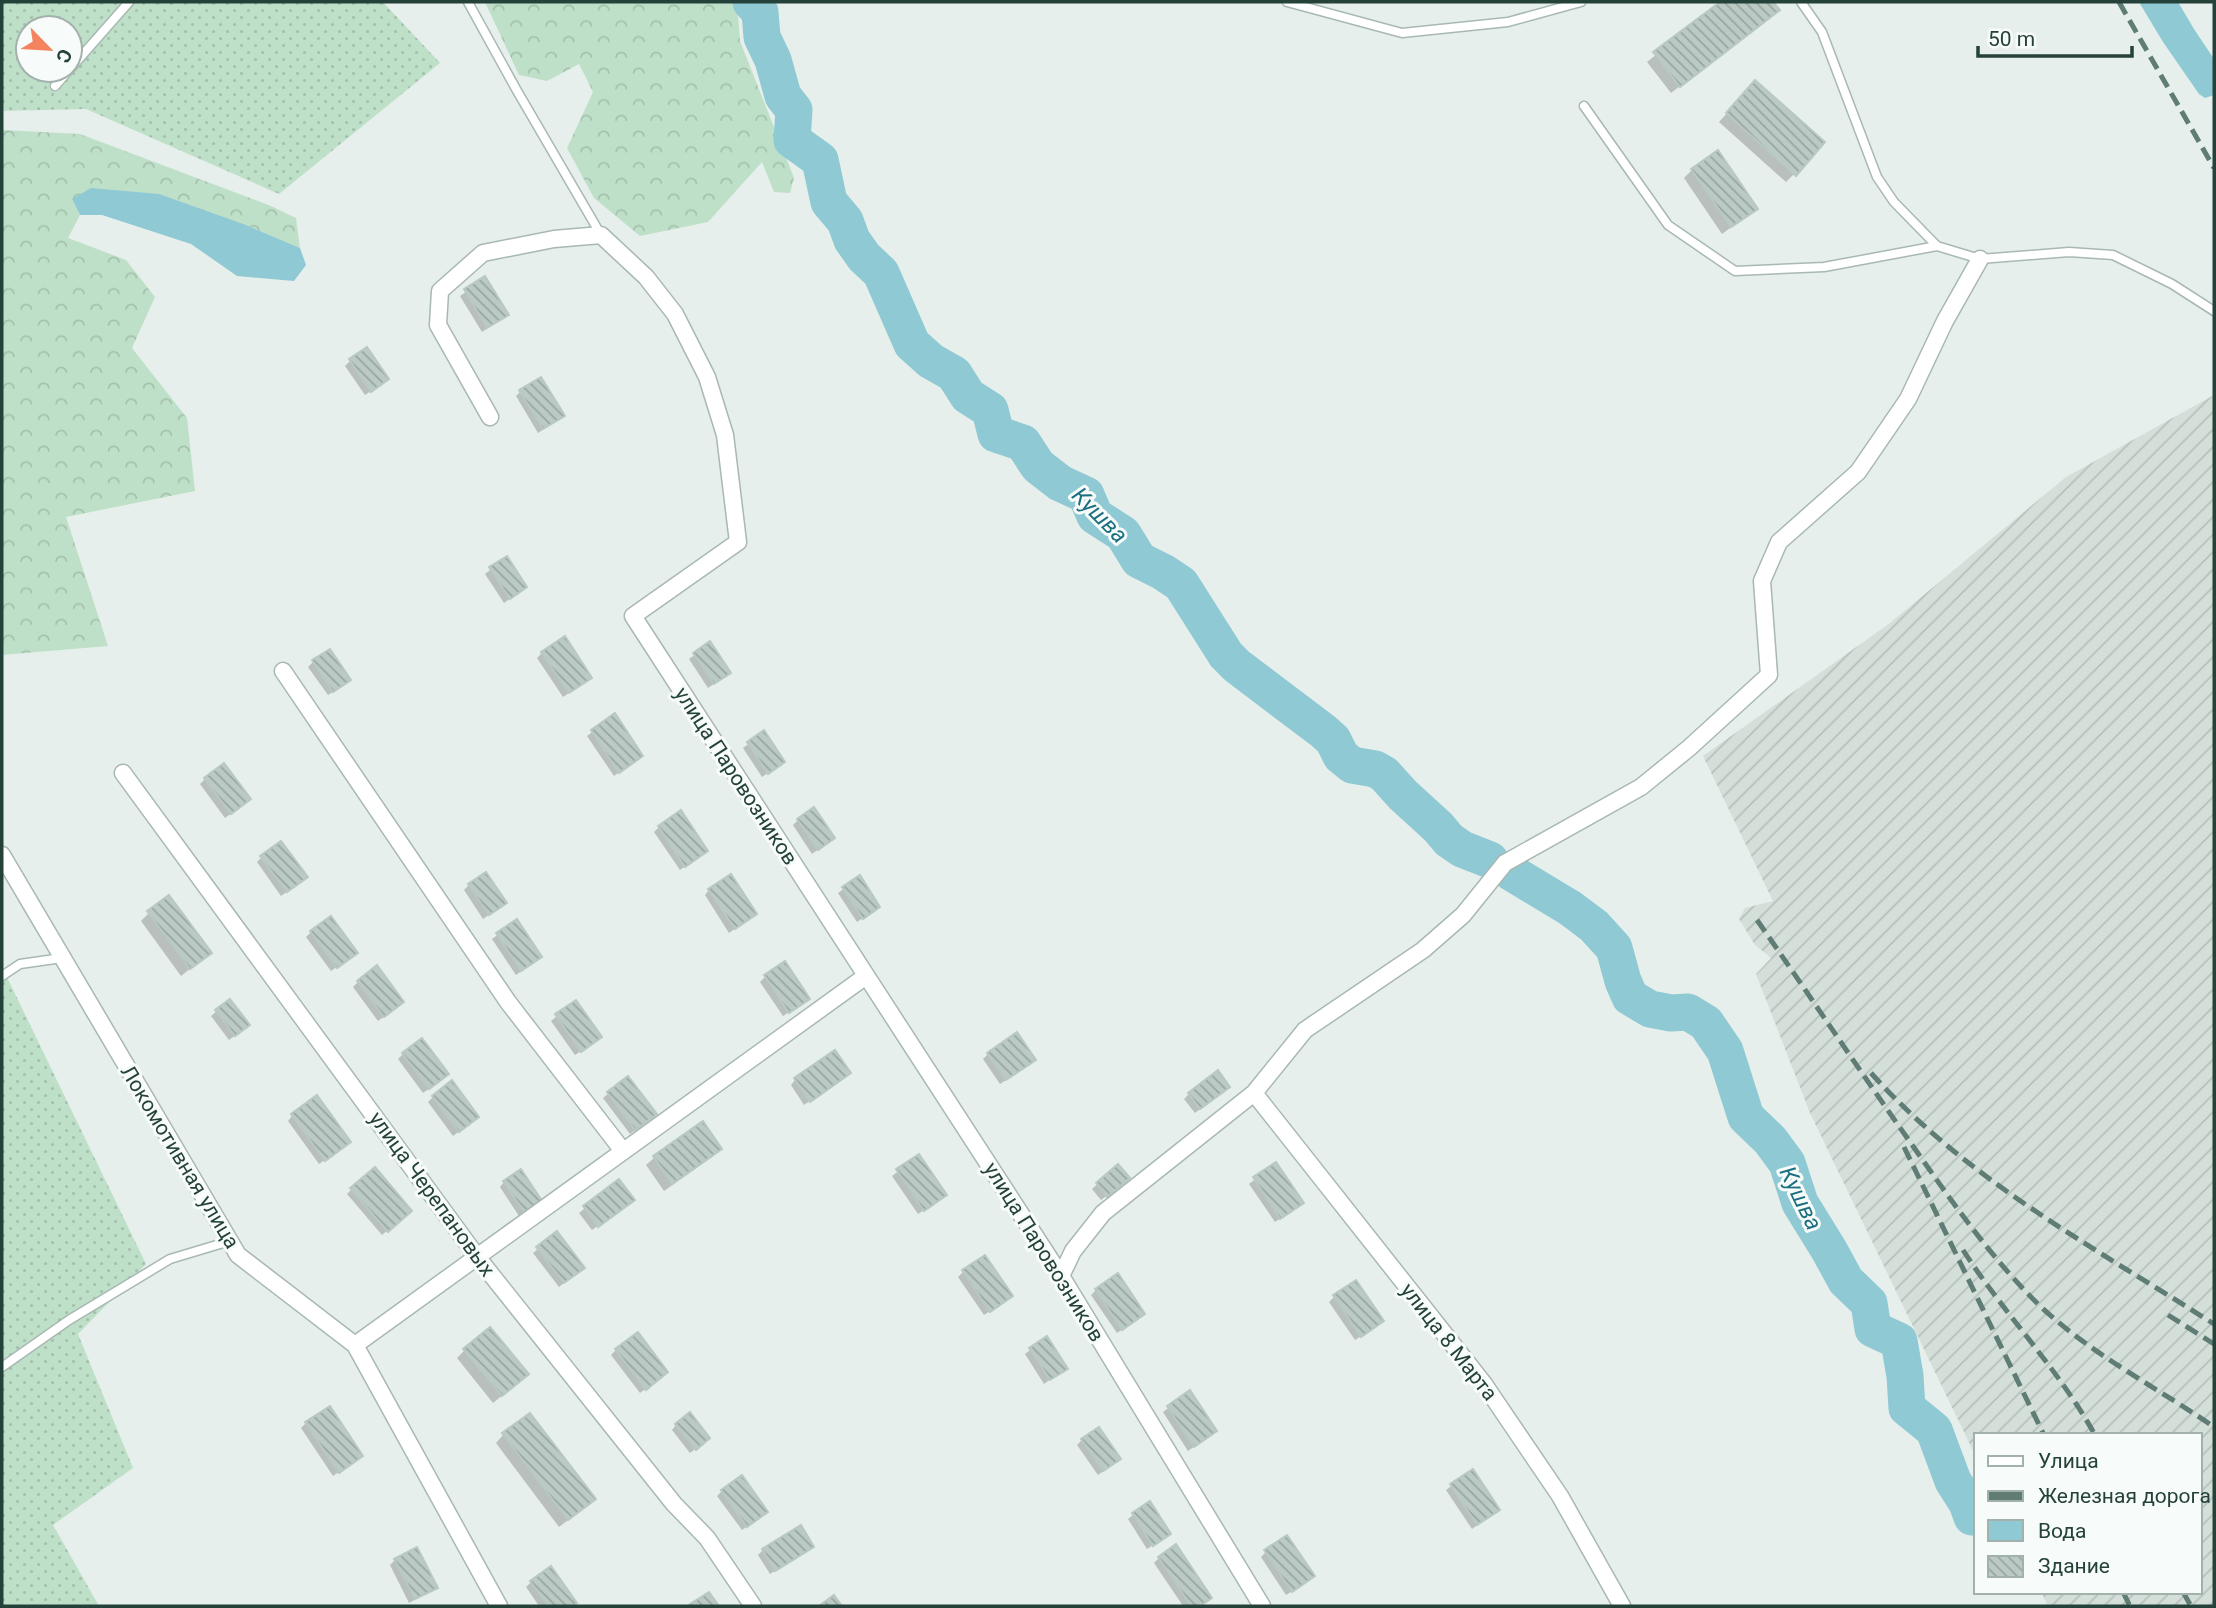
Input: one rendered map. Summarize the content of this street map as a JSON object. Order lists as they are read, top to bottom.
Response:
{
  "streets": {
    "street": [
      "улица Паровозников",
      "Локомотивная улица",
      "улица Черепановых",
      "улица 8 Марта"
    ]
  },
  "water": ["Кушва"],
  "legend": [
    "Улица",
    "Железная дорога",
    "Вода",
    "Здание"
  ],
  "scale_bar": "50 m",
  "north": "bottom right"
}
